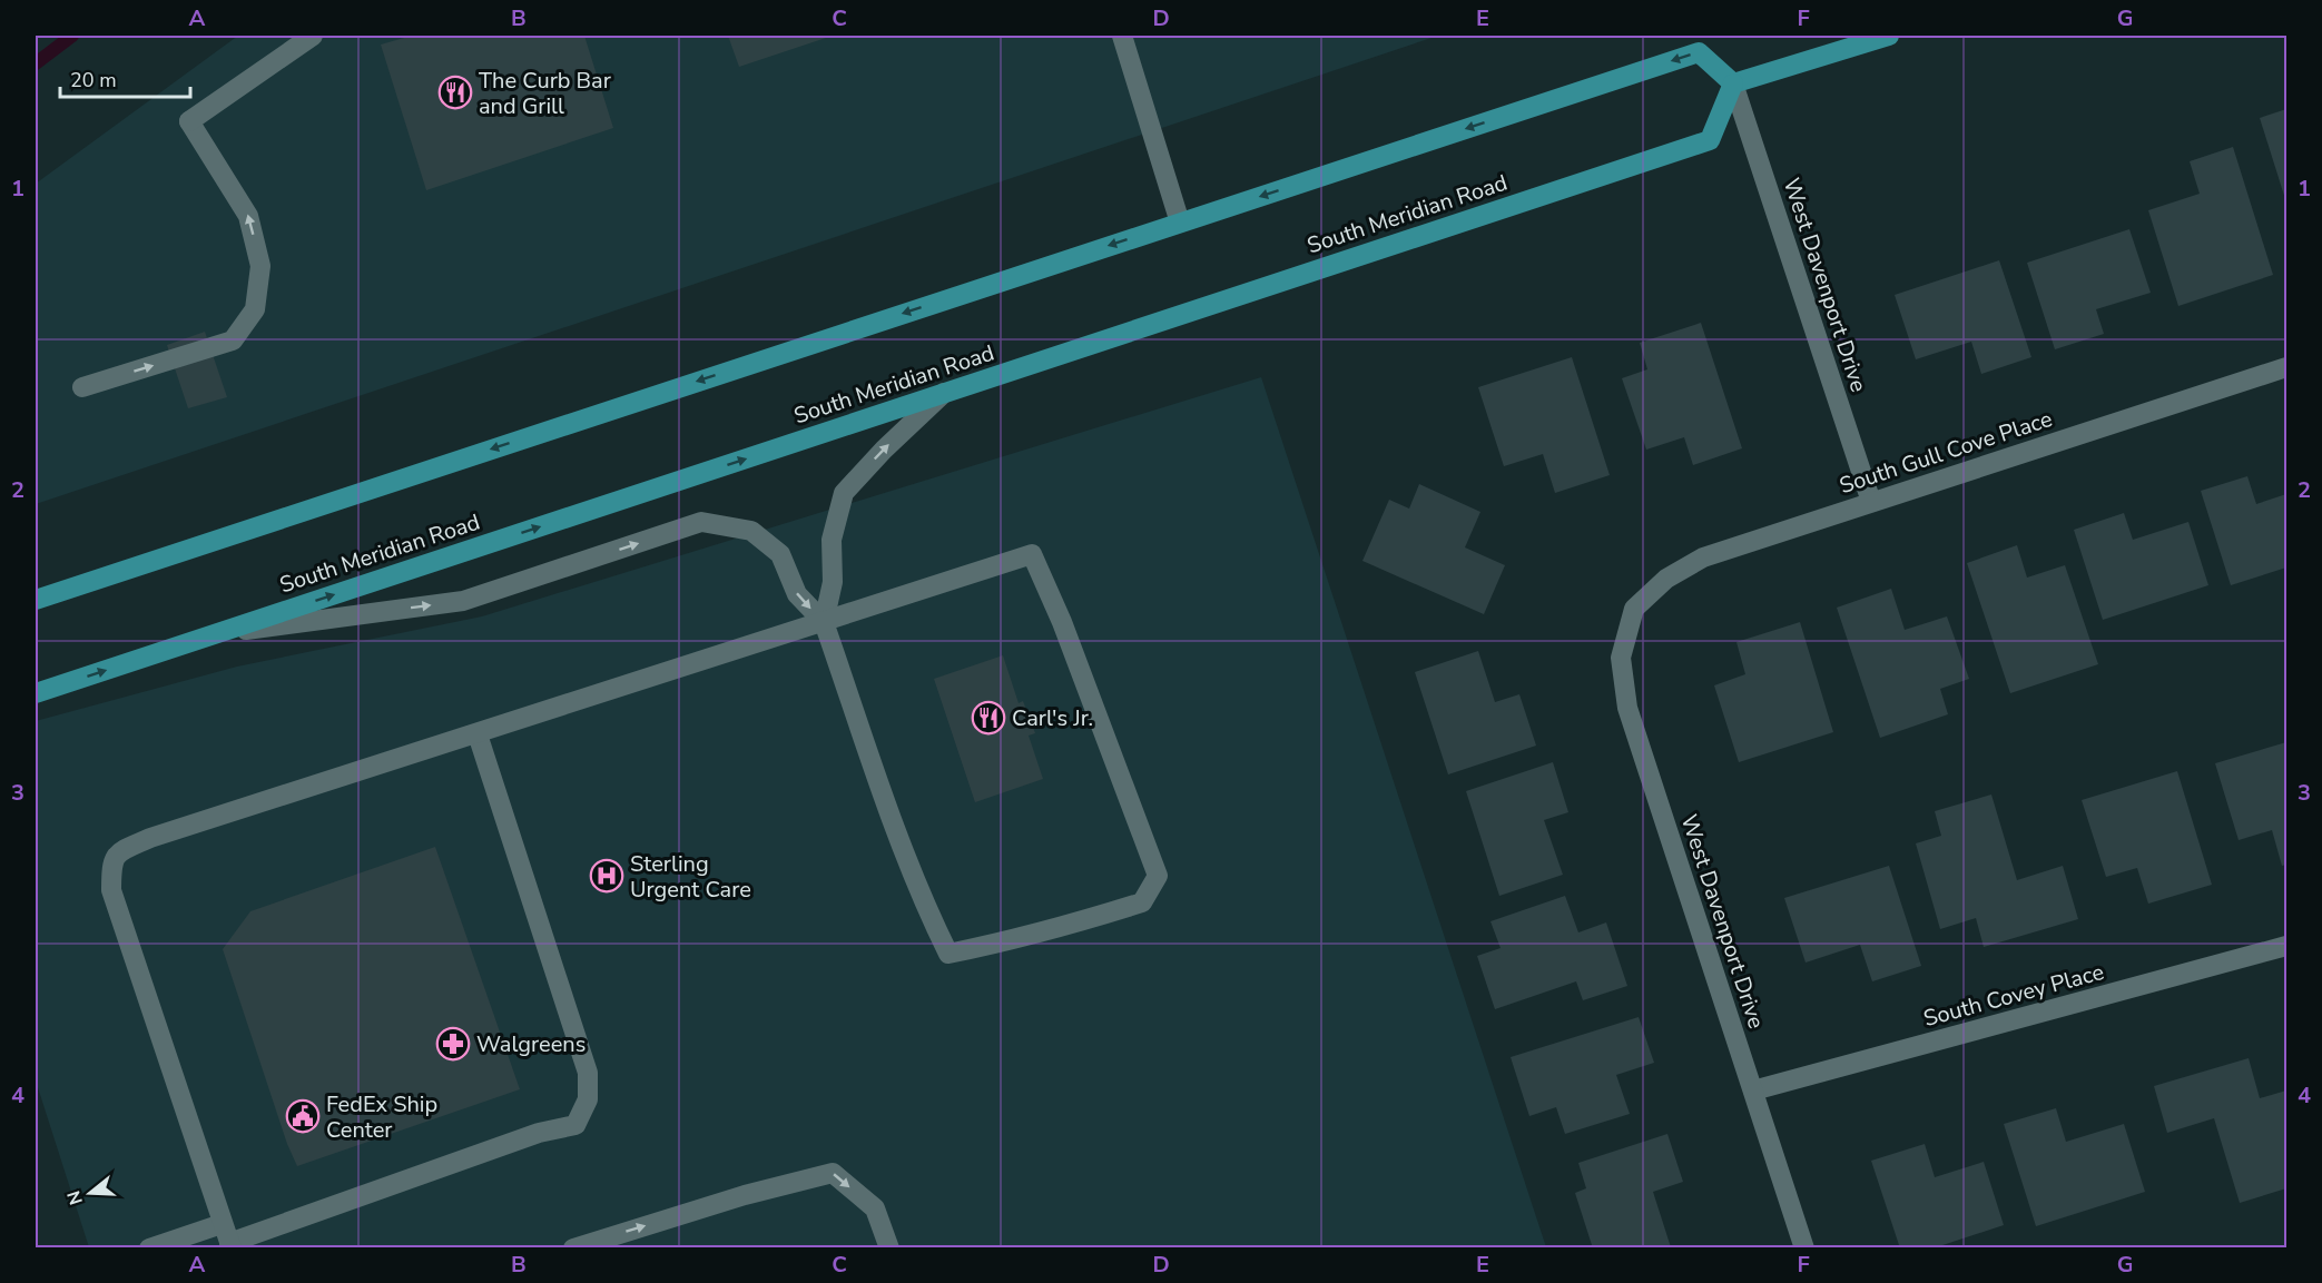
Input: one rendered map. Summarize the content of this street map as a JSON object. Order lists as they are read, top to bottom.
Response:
{
  "streets": {
    "main road": ["South Meridian Road"],
    "street": ["West Davenport Drive", "South Gull Cove Place", "South Covey Place"]
  },
  "crossings": [
    ["South Meridian Road", "West Davenport Drive"],
    ["West Davenport Drive", "South Gull Cove Place"],
    ["West Davenport Drive", "South Covey Place"]
  ],
  "places": {
    "restaurant": ["The Curb Bar and Grill", "Carl's Jr."],
    "hospital": ["Sterling Urgent Care"],
    "pharmacy": ["Walgreens"],
    "public building": ["FedEx Ship Center"]
  },
  "scale_bar": "20 m",
  "north": "left",
  "grid": {
    "columns": [
      "A",
      "B",
      "C",
      "D",
      "E",
      "F",
      "G"
    ],
    "rows": [
      "1",
      "2",
      "3",
      "4"
    ]
  }
}
